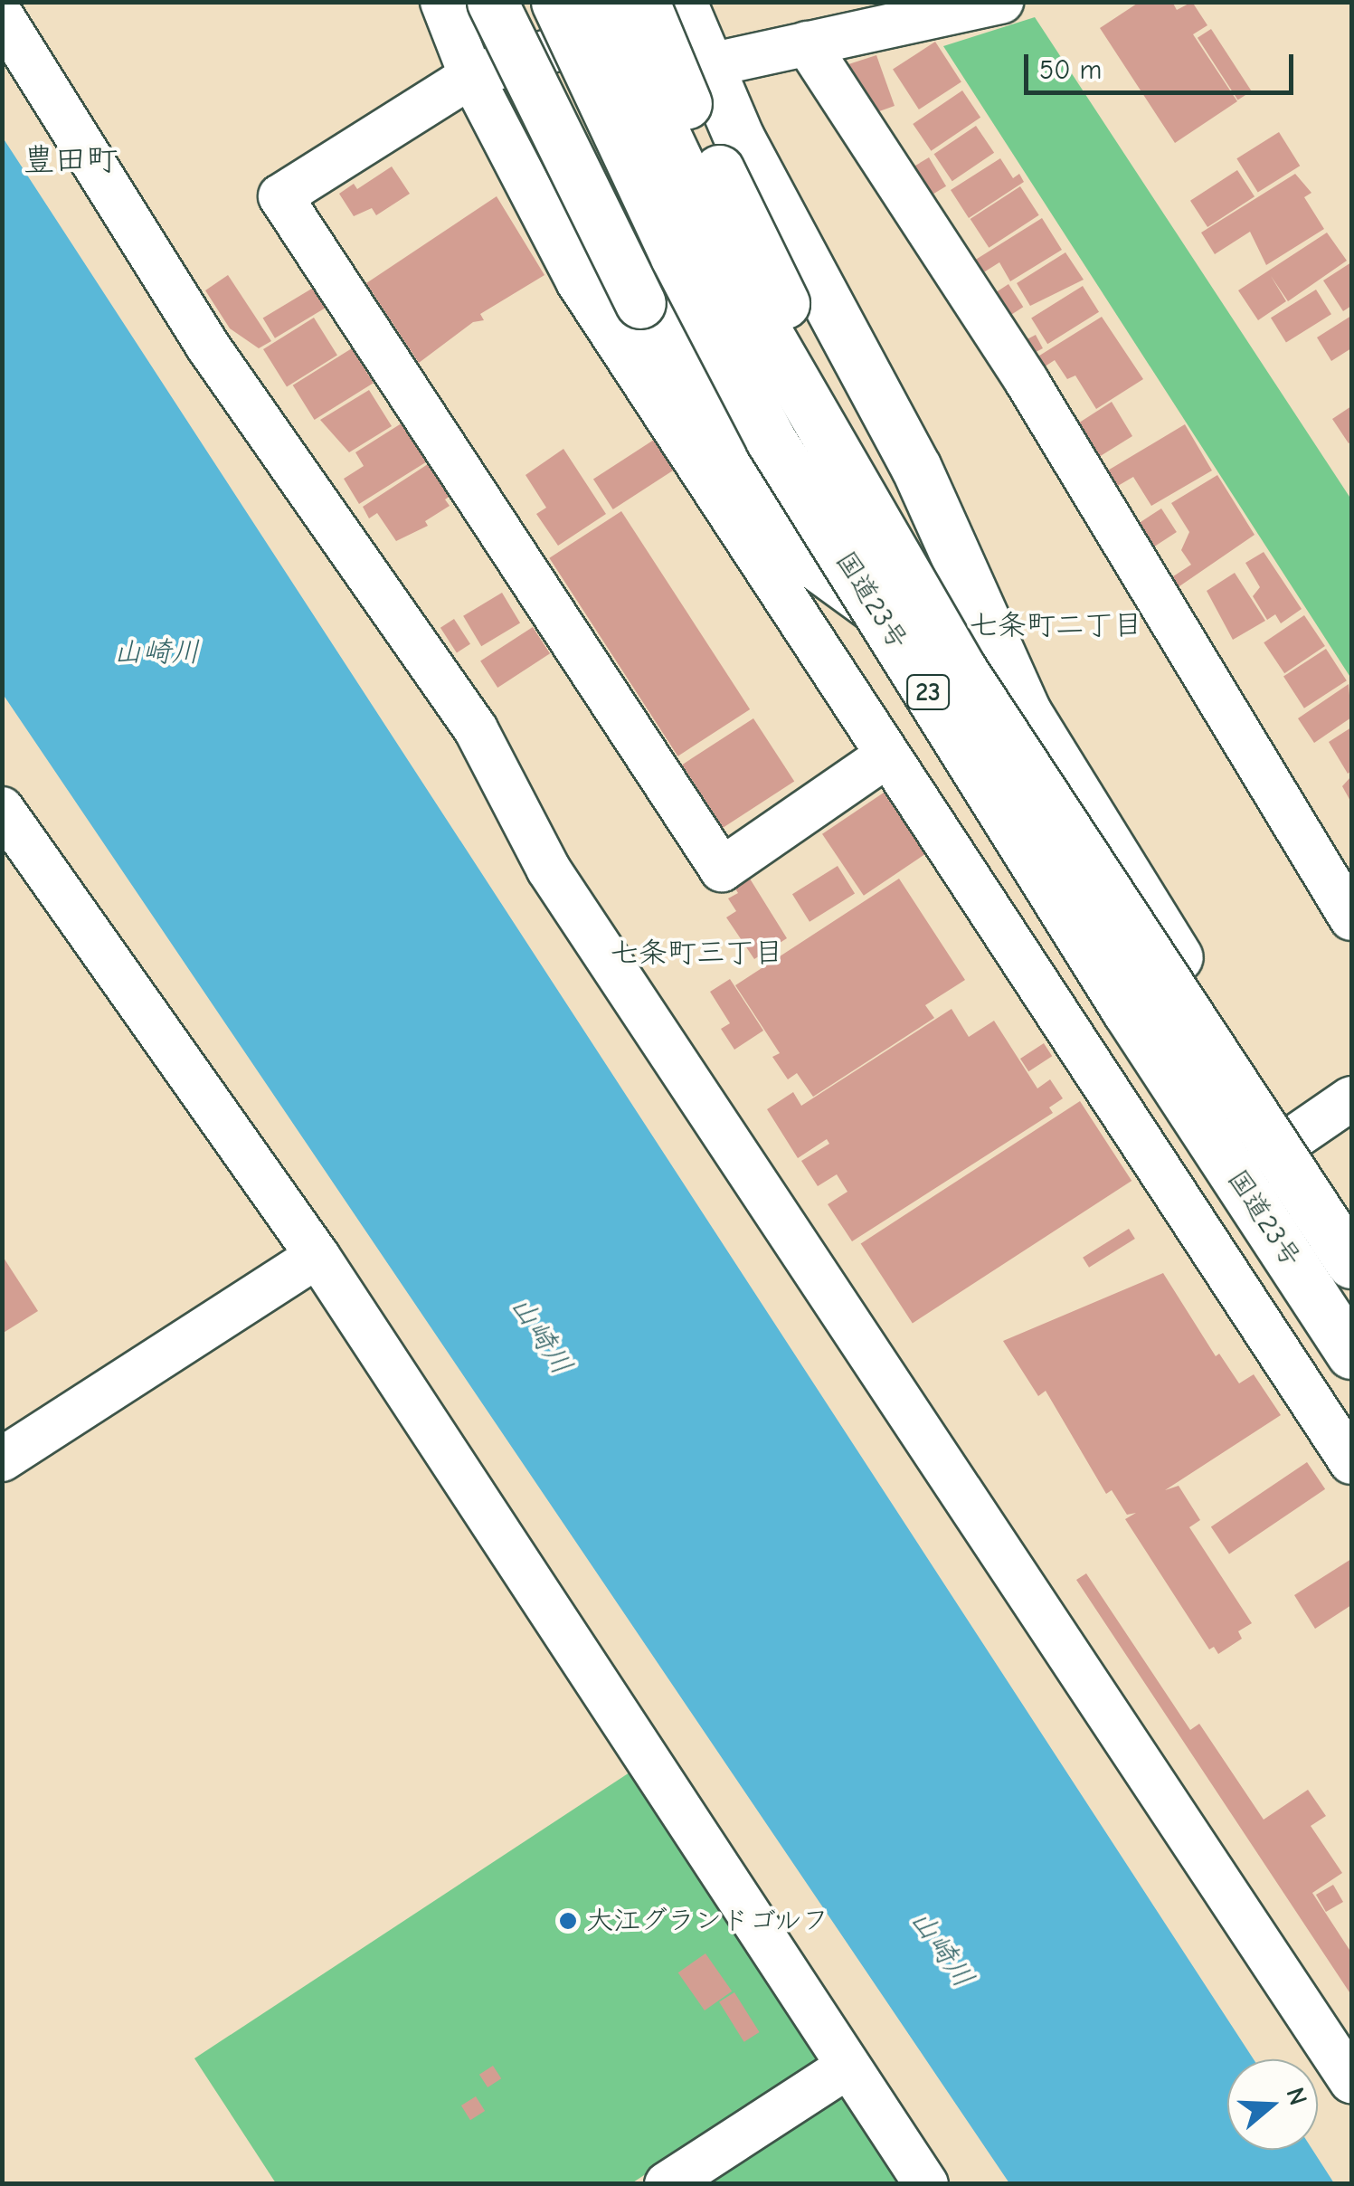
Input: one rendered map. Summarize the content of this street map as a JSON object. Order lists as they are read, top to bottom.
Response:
{
  "streets": {
    "main road": ["国道23号", "23"]
  },
  "districts": ["豊田町", "七条町二丁目", "七条町三丁目"],
  "water": ["山崎川"],
  "places": ["大江グランドゴルフ"],
  "scale_bar": "50 m",
  "north": "right"
}
